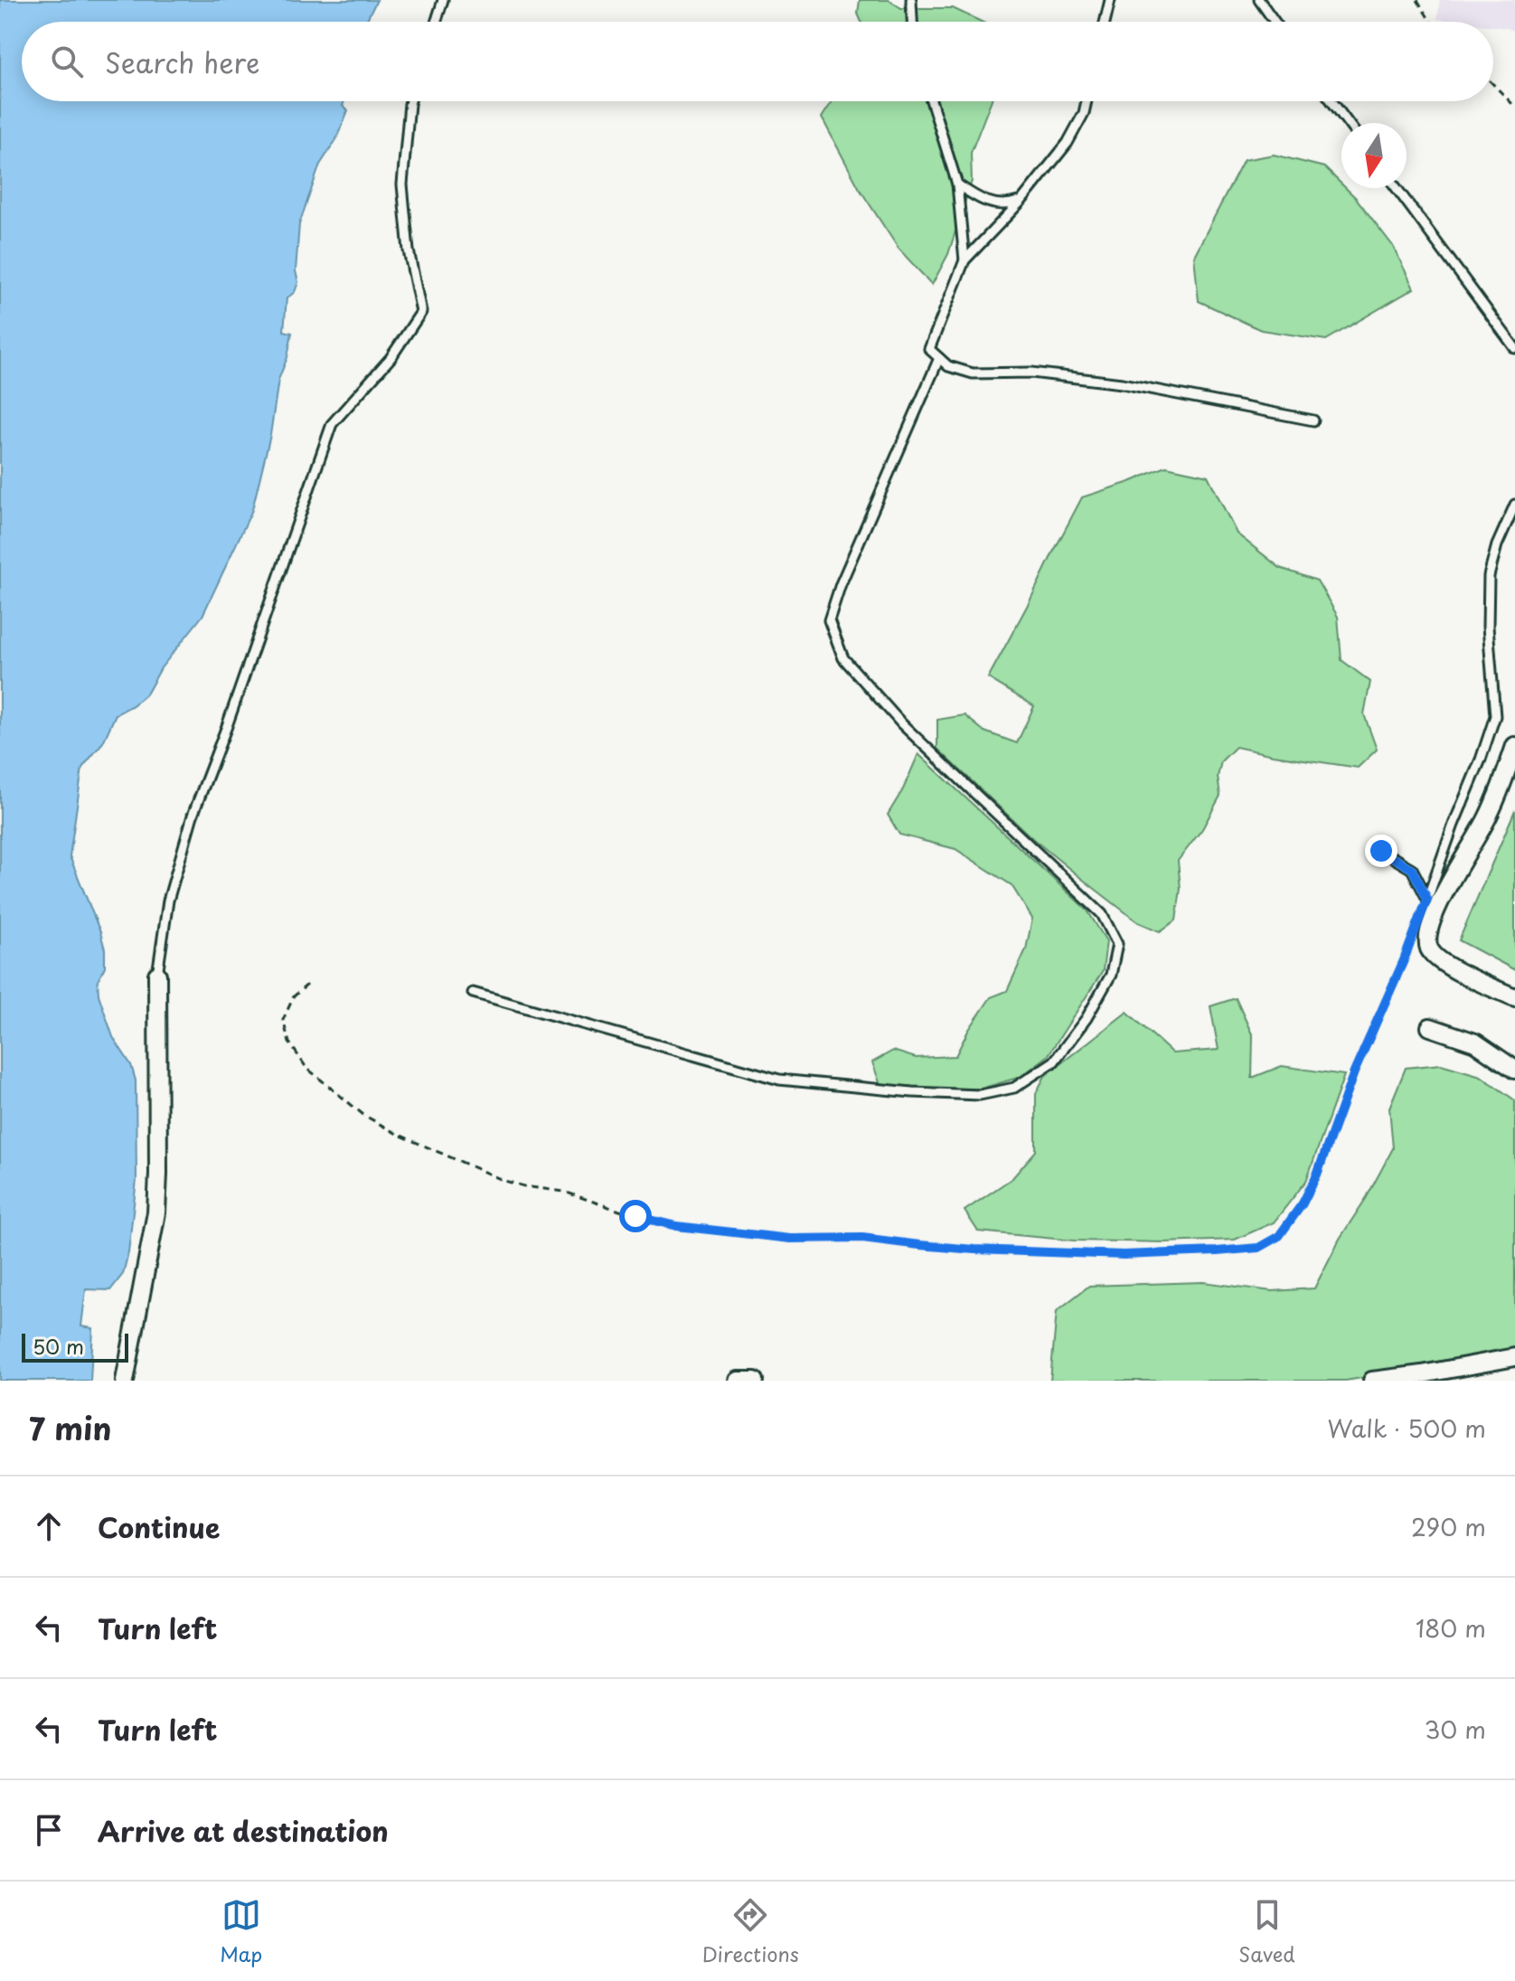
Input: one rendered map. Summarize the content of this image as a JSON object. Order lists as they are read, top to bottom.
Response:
{
  "scale_bar": "50 m",
  "north": "bottom",
  "page": {
    "search": "Search here",
    "scale": "50 m",
    "heading": ["7 min", "Walk · 500 m"],
    "list": [
      ["Continue", "290 m"],
      ["Turn left", "180 m"],
      ["Turn left", "30 m"],
      "Arrive at destination"
    ],
    "nav": ["Map", "Directions", "Saved"]
  }
}
